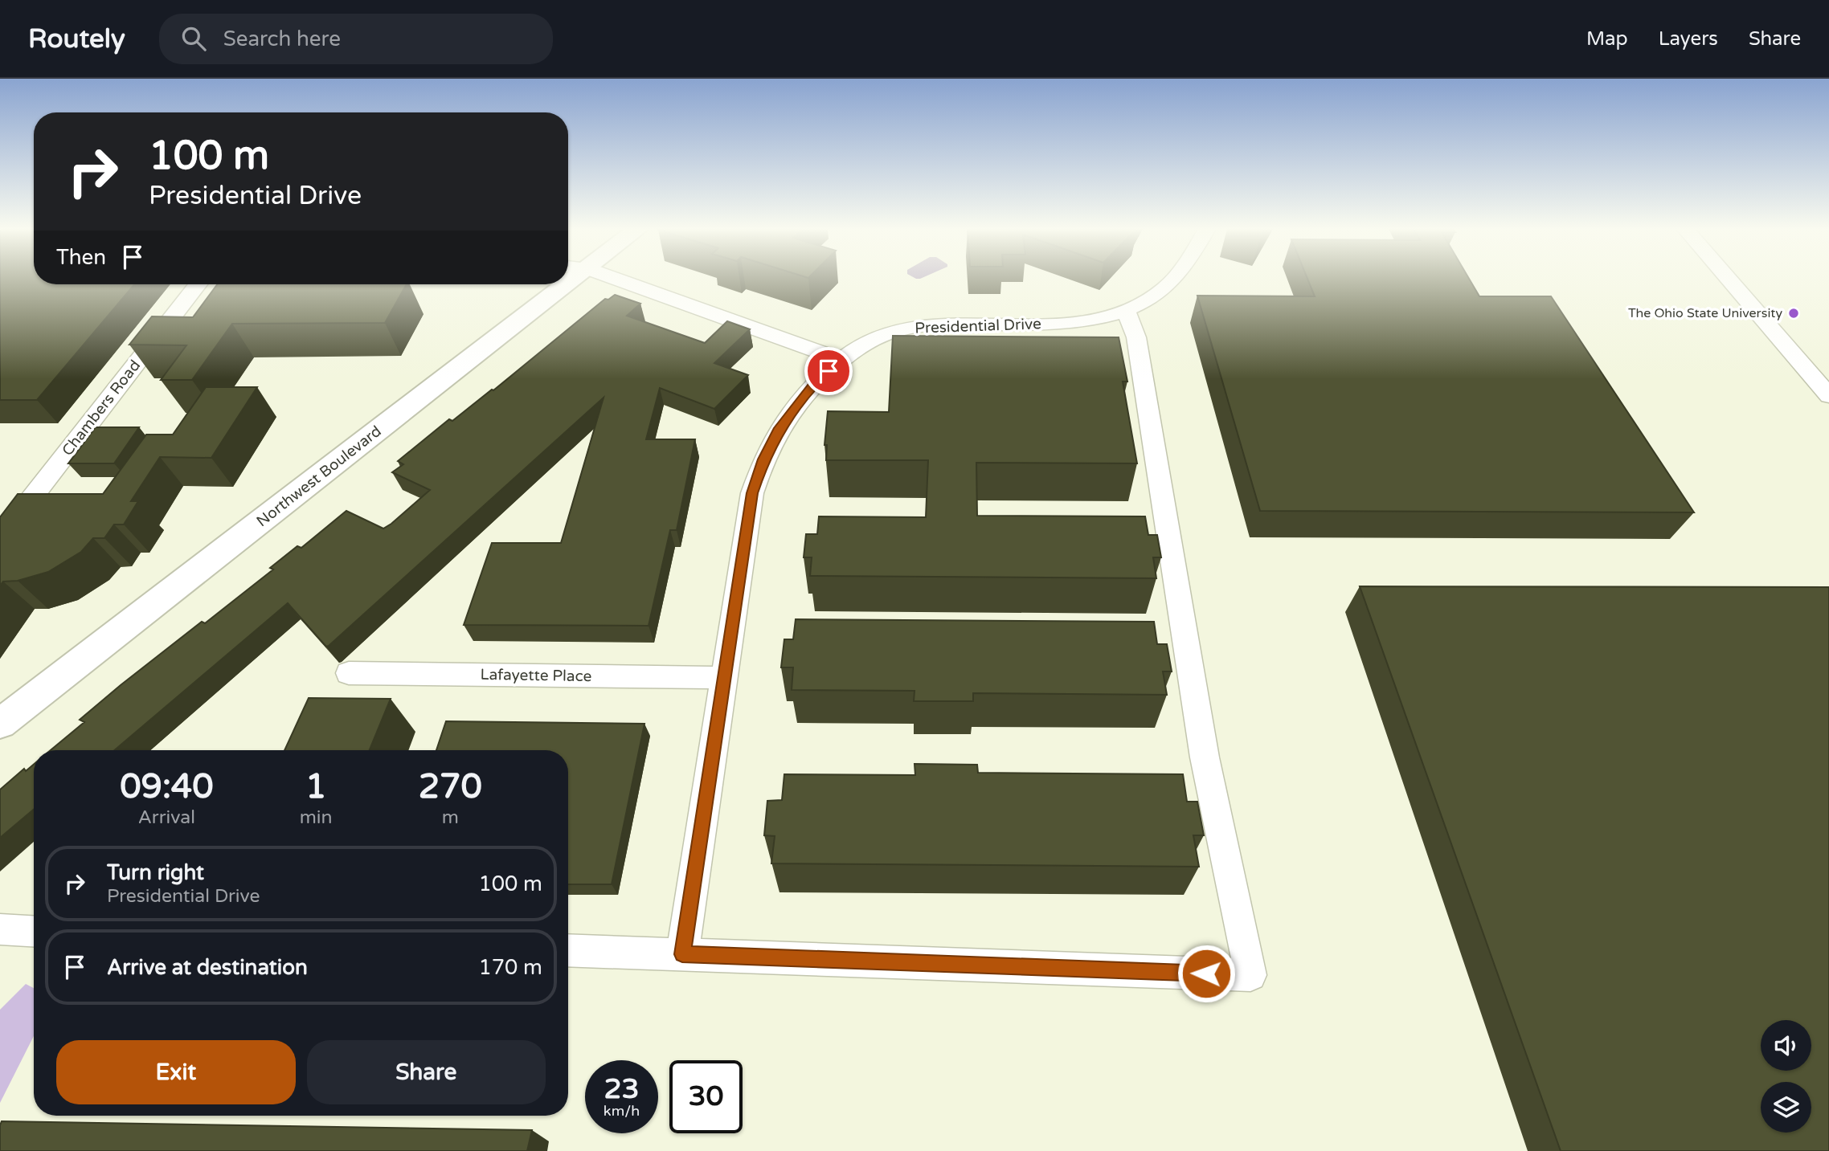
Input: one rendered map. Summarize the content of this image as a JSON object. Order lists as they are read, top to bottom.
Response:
{
  "streets": {
    "main road": ["Northwest Boulevard"],
    "street": ["Presidential Drive", "Chambers Road", "Lafayette Place"]
  },
  "crossings": [
    ["Presidential Drive", "Lafayette Place"]
  ],
  "places": ["The Ohio State University"],
  "page": {
    "header": "Routely",
    "search": "Search here",
    "nav": ["Map", "Layers", "Share"],
    "turn": ["100 m", "Presidential Drive"],
    "then": "Then",
    "eta": [
      "09:40",
      "Arrival",
      "1",
      "min",
      "270",
      "m"
    ],
    "list": [
      {
        "name": "Turn right",
        "note": "Presidential Drive",
        "value": "100 m"
      },
      {
        "name": "Arrive at destination",
        "value": "170 m"
      }
    ],
    "buttons": ["Exit", "Share"],
    "speed": "23 km/h",
    "limit": "30"
  }
}
